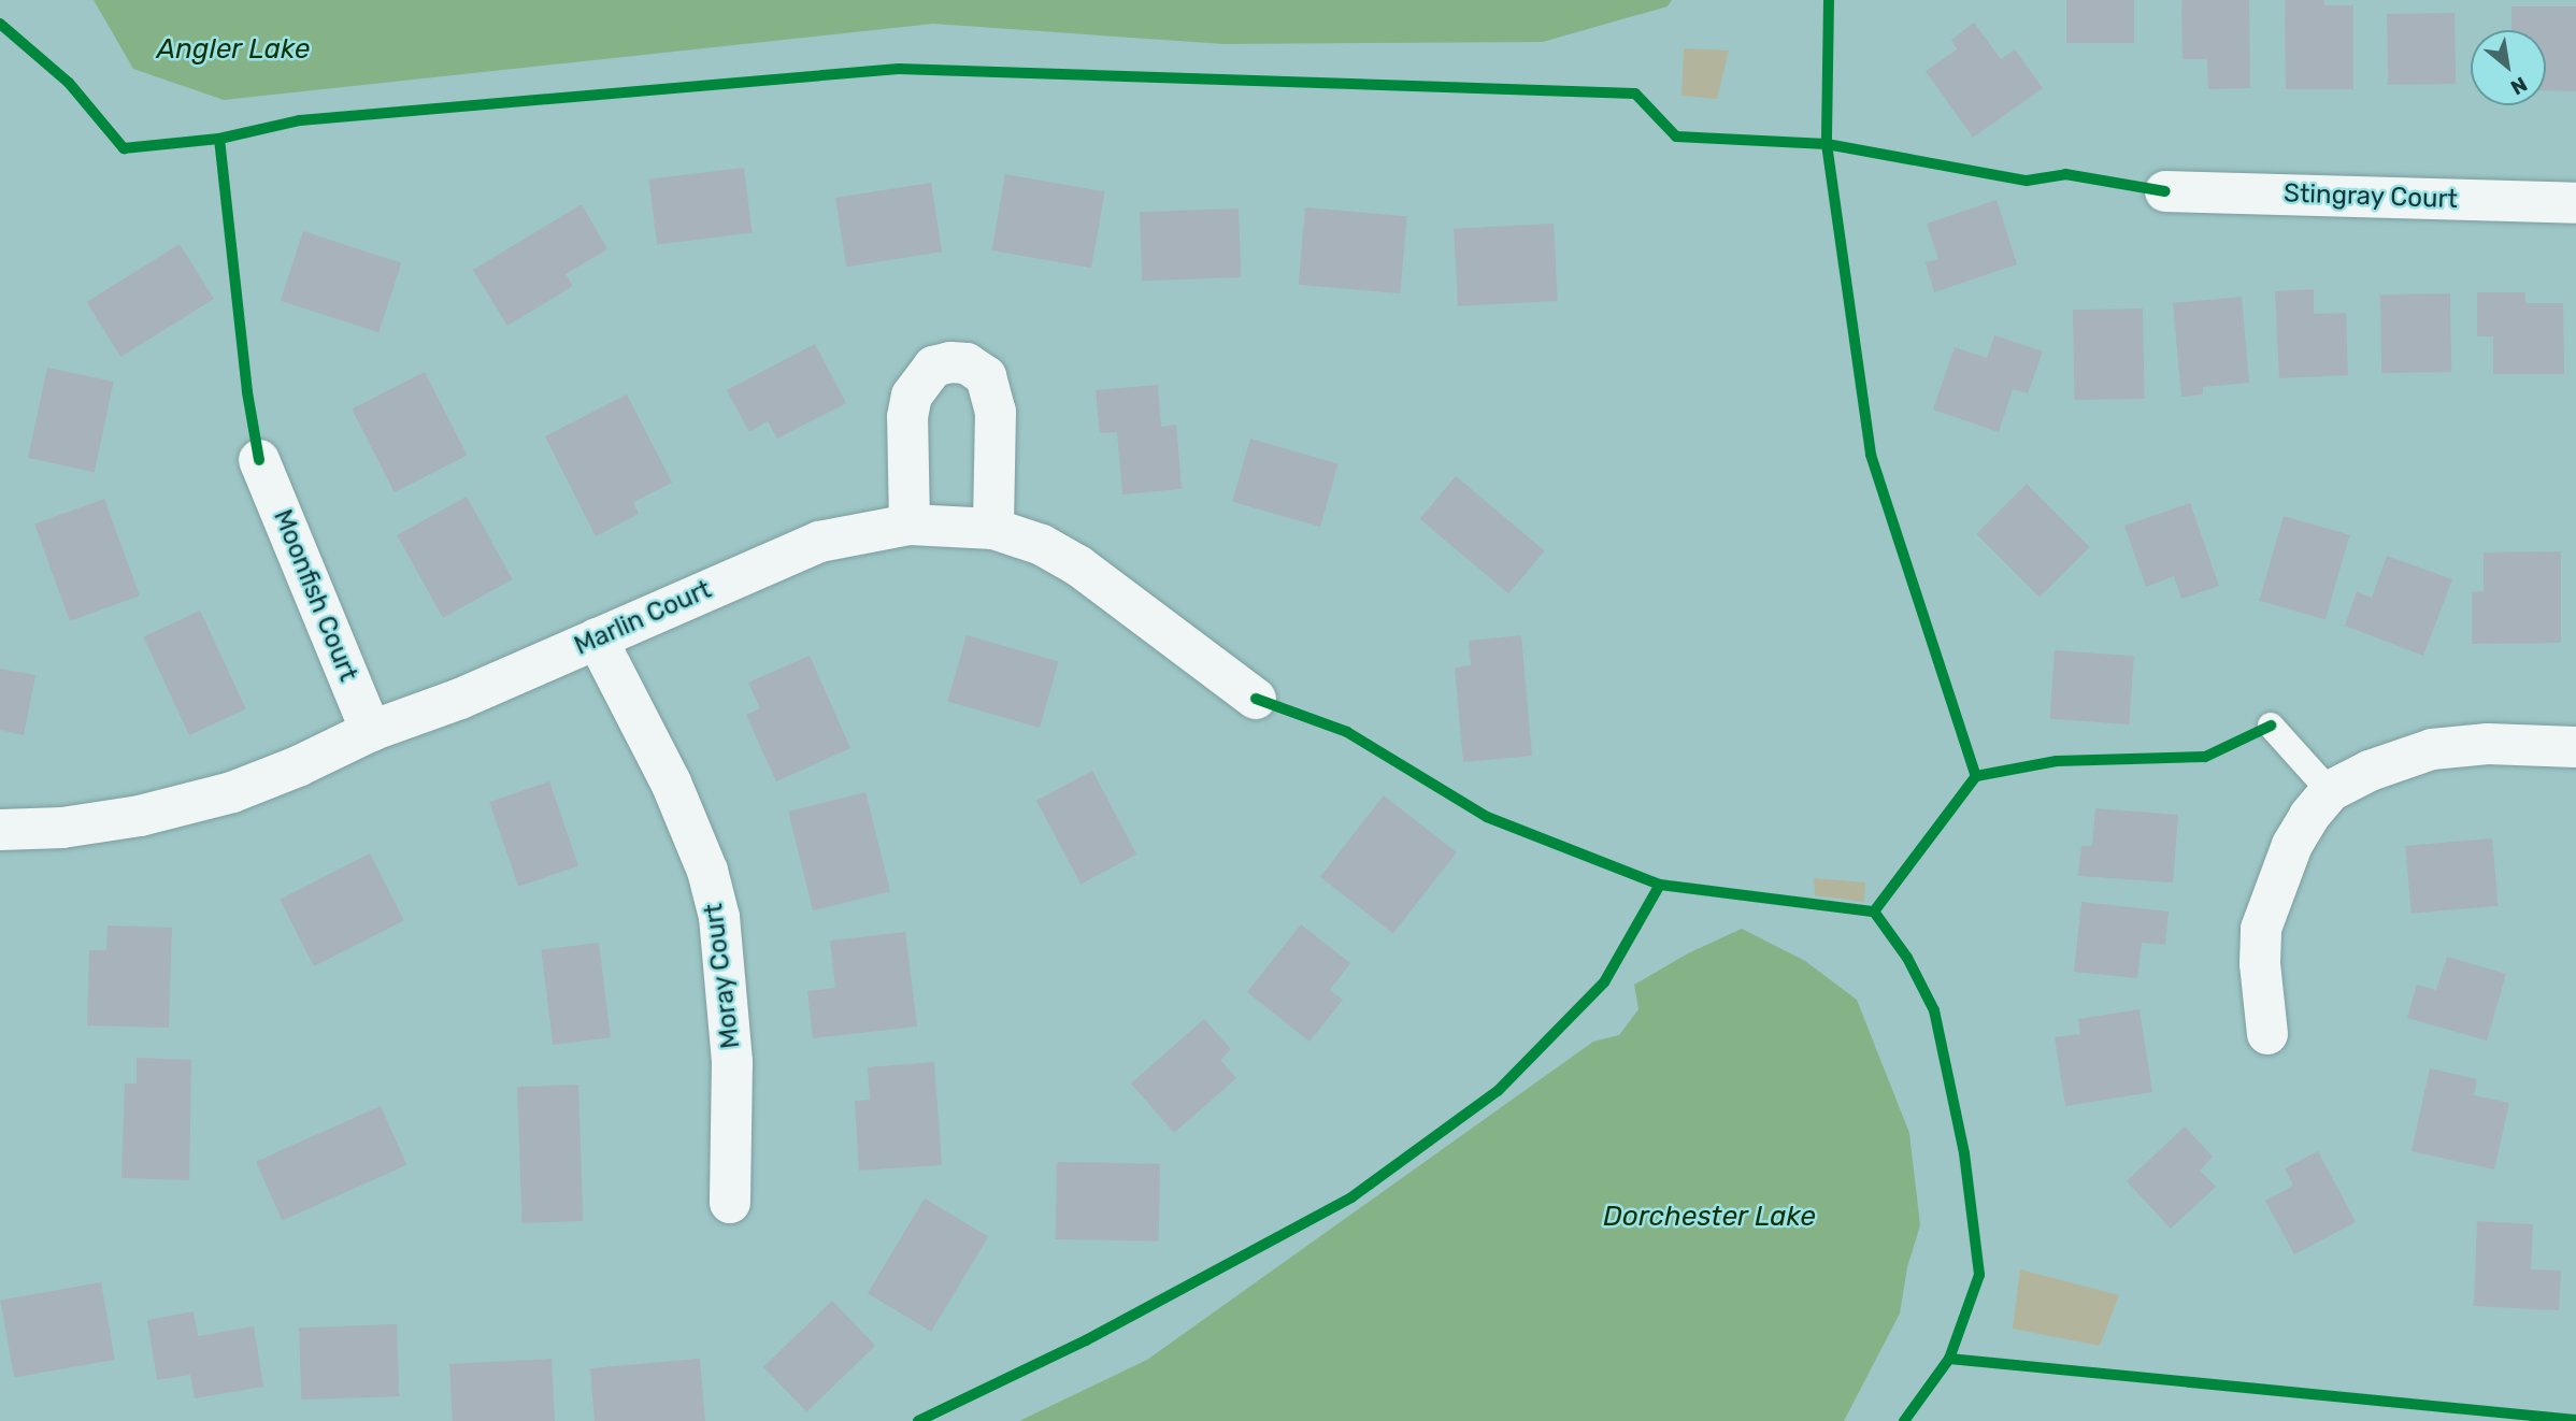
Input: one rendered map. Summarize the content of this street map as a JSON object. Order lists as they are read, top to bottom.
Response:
{
  "streets": {
    "street": [
      "Stingray Court",
      "Moonfish Court",
      "Marlin Court",
      "Moray Court"
    ]
  },
  "crossings": [
    ["Moonfish Court", "Marlin Court"],
    ["Marlin Court", "Moray Court"]
  ],
  "water": ["Angler Lake", "Dorchester Lake"],
  "north": "bottom right"
}
